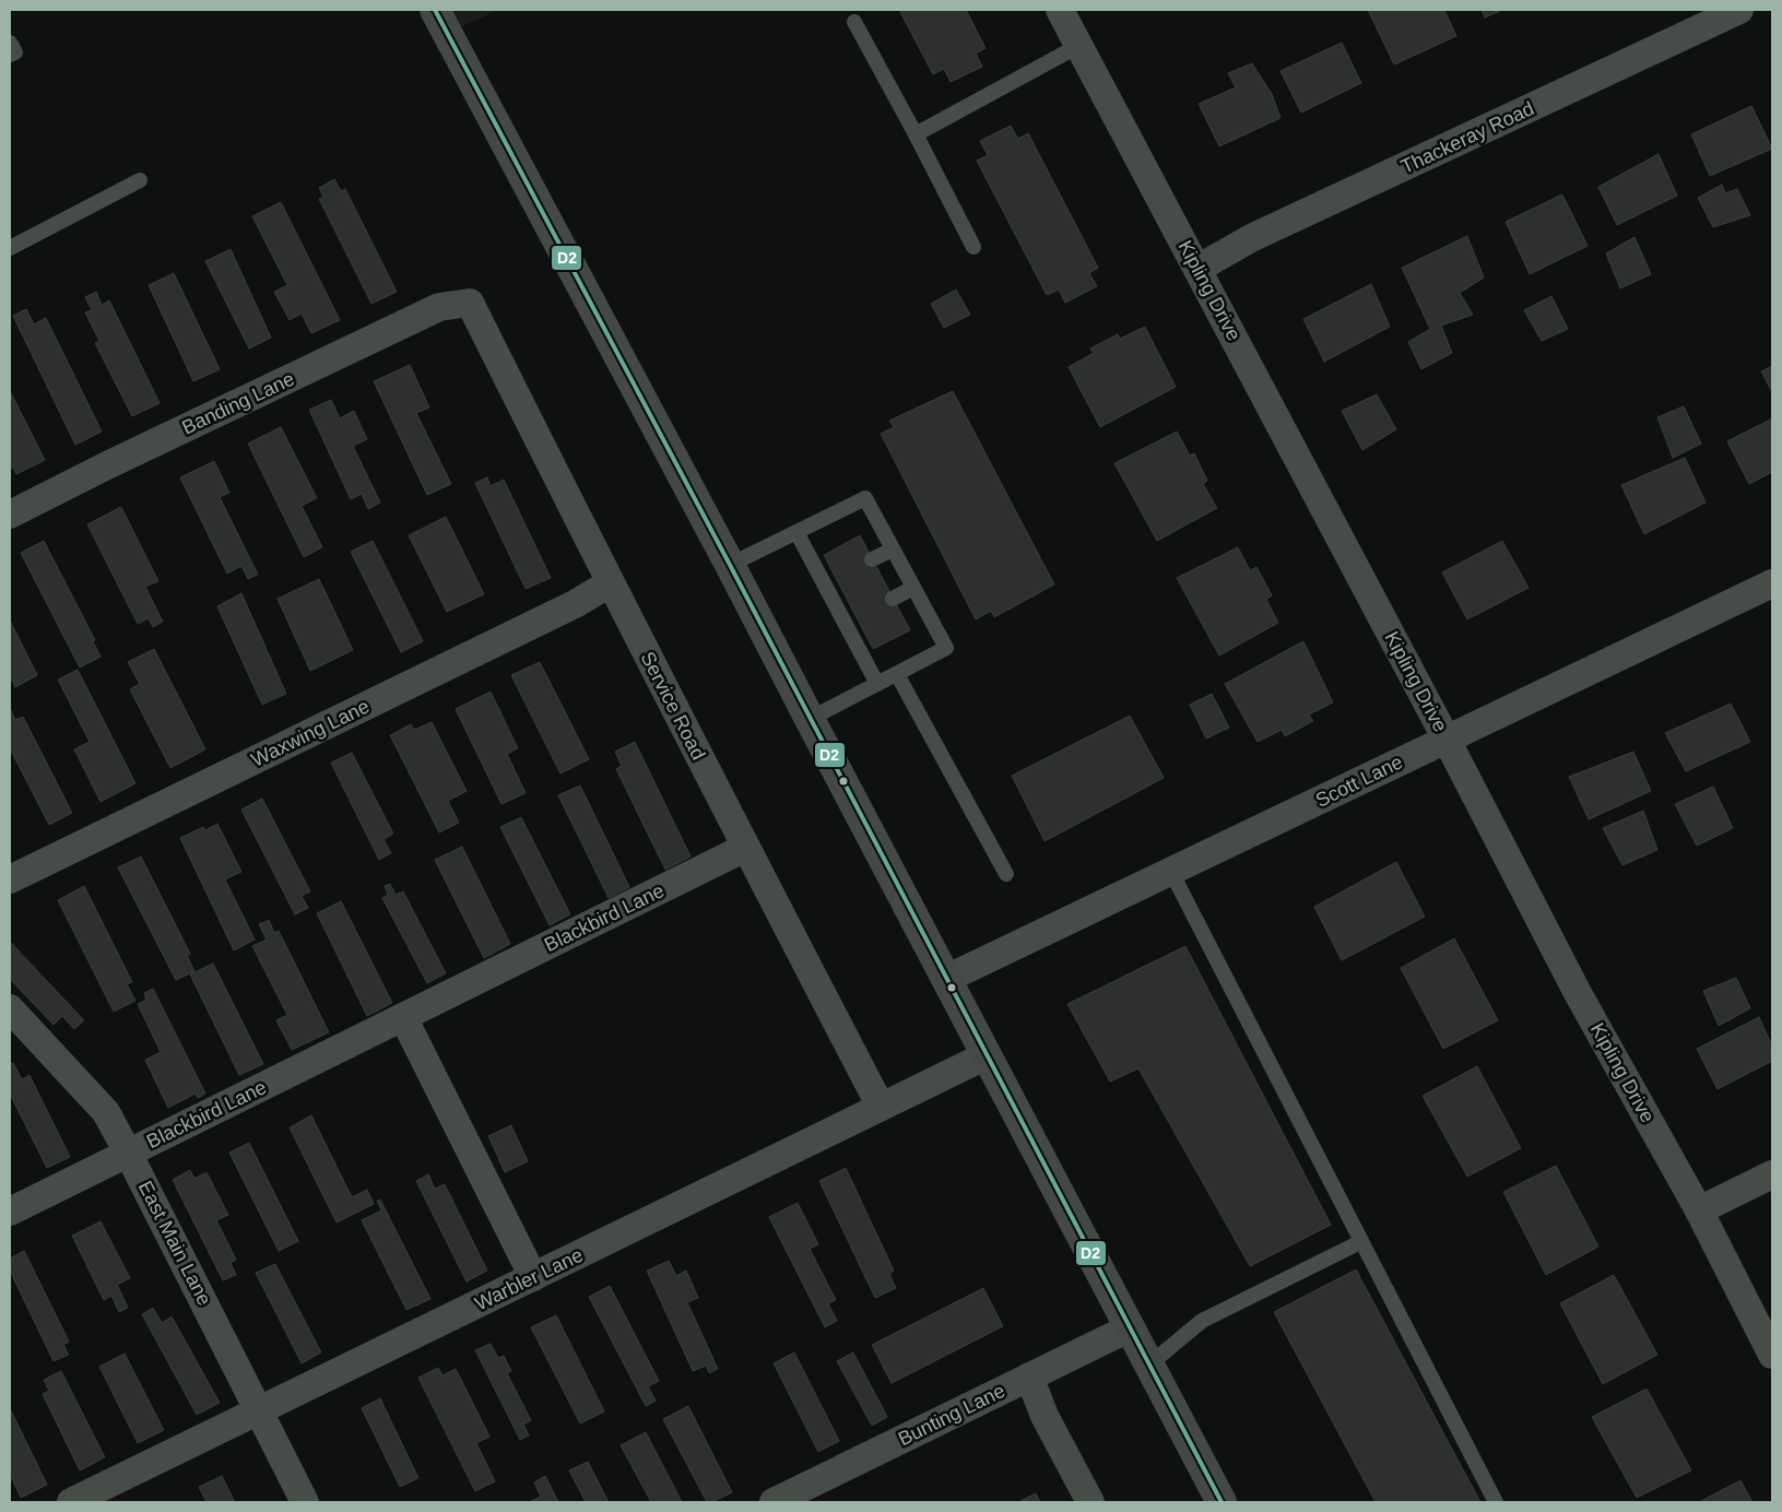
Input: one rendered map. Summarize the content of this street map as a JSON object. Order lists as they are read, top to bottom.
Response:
{
  "streets": {
    "street": [
      "Thackeray Road",
      "Kipling Drive",
      "Banding Lane",
      "Service Road",
      "Waxwing Lane",
      "Scott Lane",
      "Blackbird Lane",
      "East Main Lane",
      "Warbler Lane",
      "Bunting Lane"
    ]
  },
  "crossings": [
    ["Thackeray Road", "Kipling Drive"],
    ["Kipling Drive", "Scott Lane"],
    ["Banding Lane", "Service Road"],
    ["Service Road", "Waxwing Lane"],
    ["Service Road", "Blackbird Lane"],
    ["Service Road", "Warbler Lane"],
    ["Blackbird Lane", "East Main Lane"],
    ["East Main Lane", "Warbler Lane"]
  ],
  "lines": ["transit line D2"]
}
